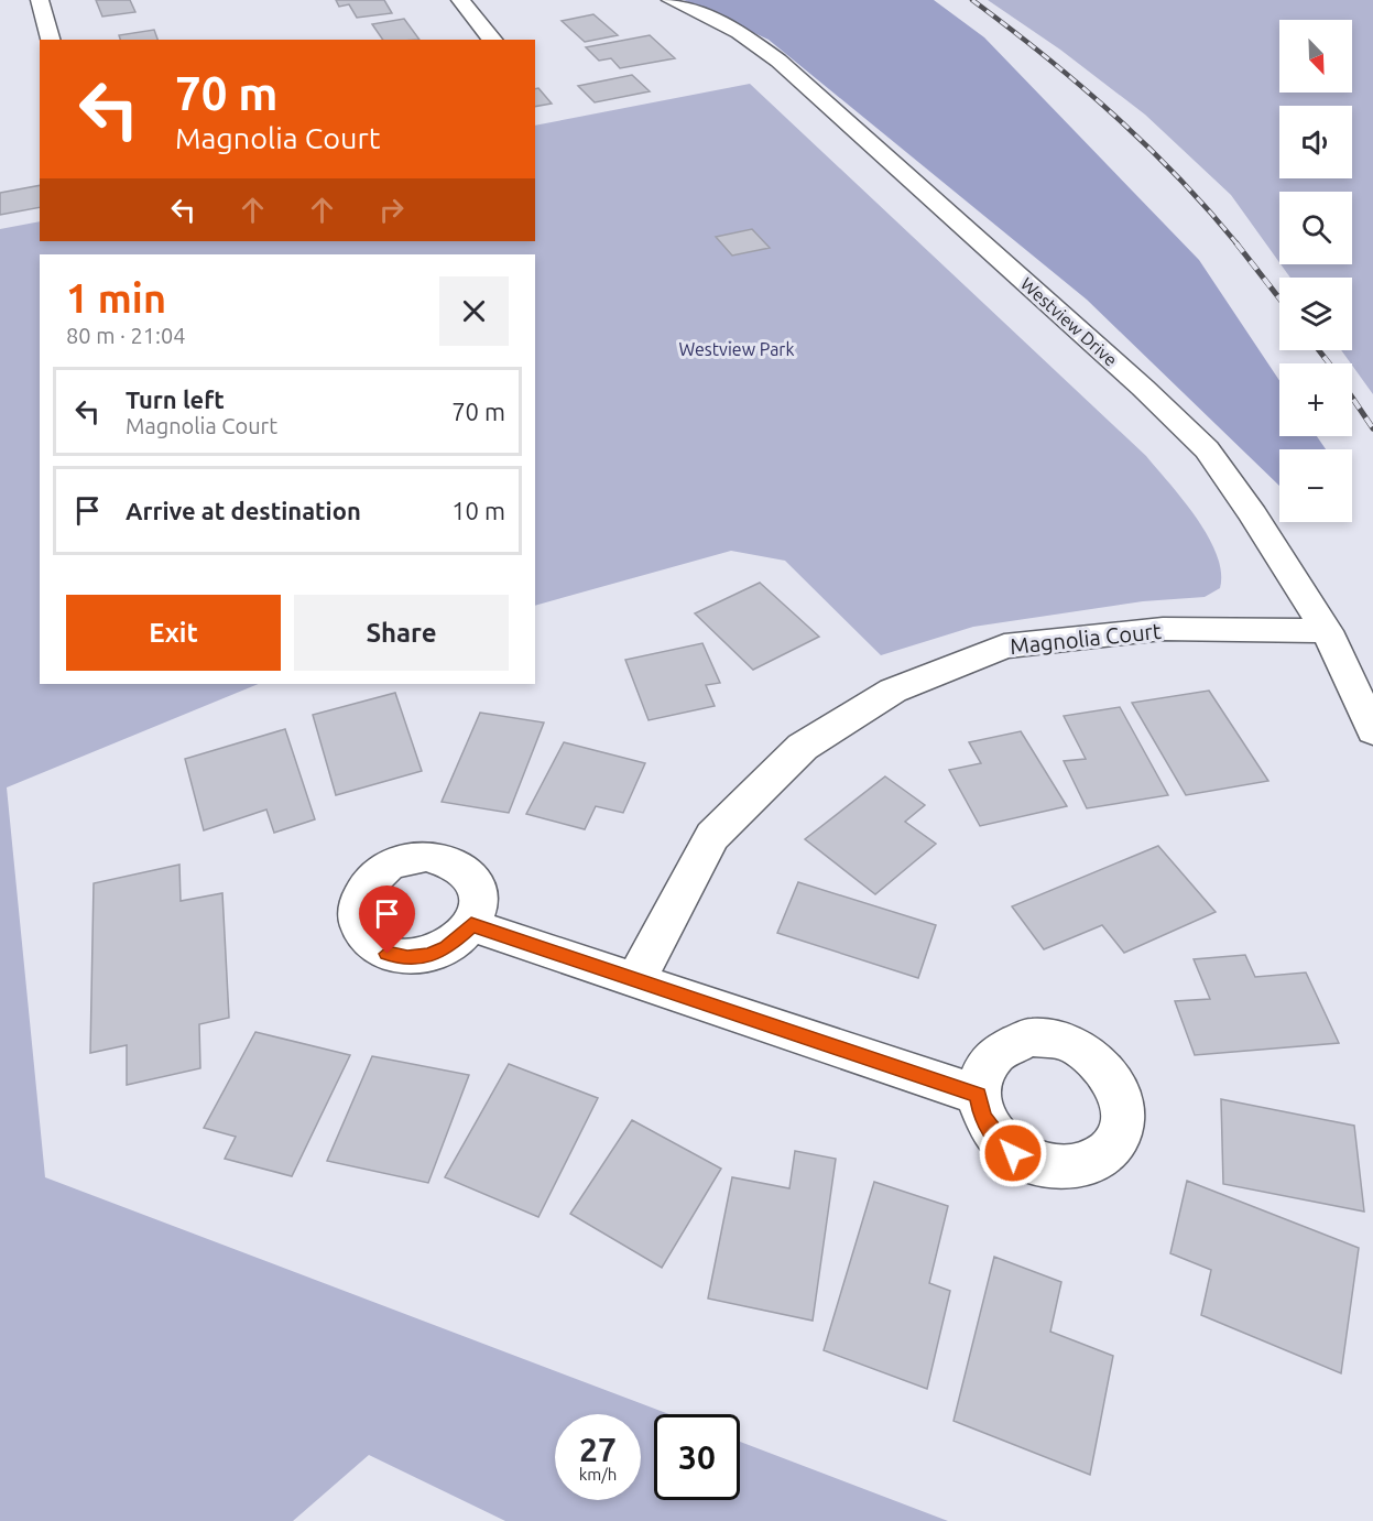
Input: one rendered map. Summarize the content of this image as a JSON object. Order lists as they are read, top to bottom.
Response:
{
  "streets": {
    "street": ["Westview Drive", "Magnolia Court"]
  },
  "crossings": [
    ["Westview Drive", "Magnolia Court"]
  ],
  "parks": ["Westview Park"],
  "north": "bottom right",
  "page": {
    "map_buttons": ["+", "−"],
    "turn": ["70 m", "Magnolia Court"],
    "heading": ["1 min", "80 m · 21:04"],
    "list": [
      {
        "name": "Turn left",
        "note": "Magnolia Court",
        "value": "70 m"
      },
      {
        "name": "Arrive at destination",
        "value": "10 m"
      }
    ],
    "buttons": ["Exit", "Share"],
    "speed": "27 km/h",
    "limit": "30"
  }
}
